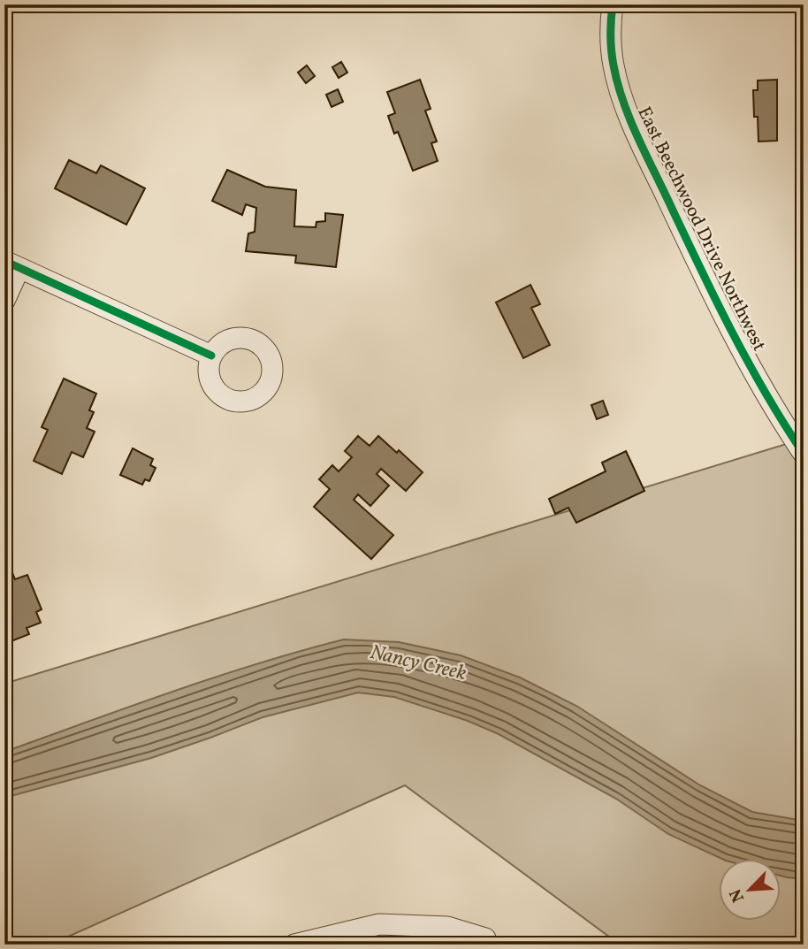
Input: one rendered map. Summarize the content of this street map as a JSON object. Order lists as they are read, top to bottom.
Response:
{
  "streets": {
    "street": ["East Beechwood Drive Northwest"]
  },
  "water": ["Nancy Creek"],
  "north": "bottom left"
}
